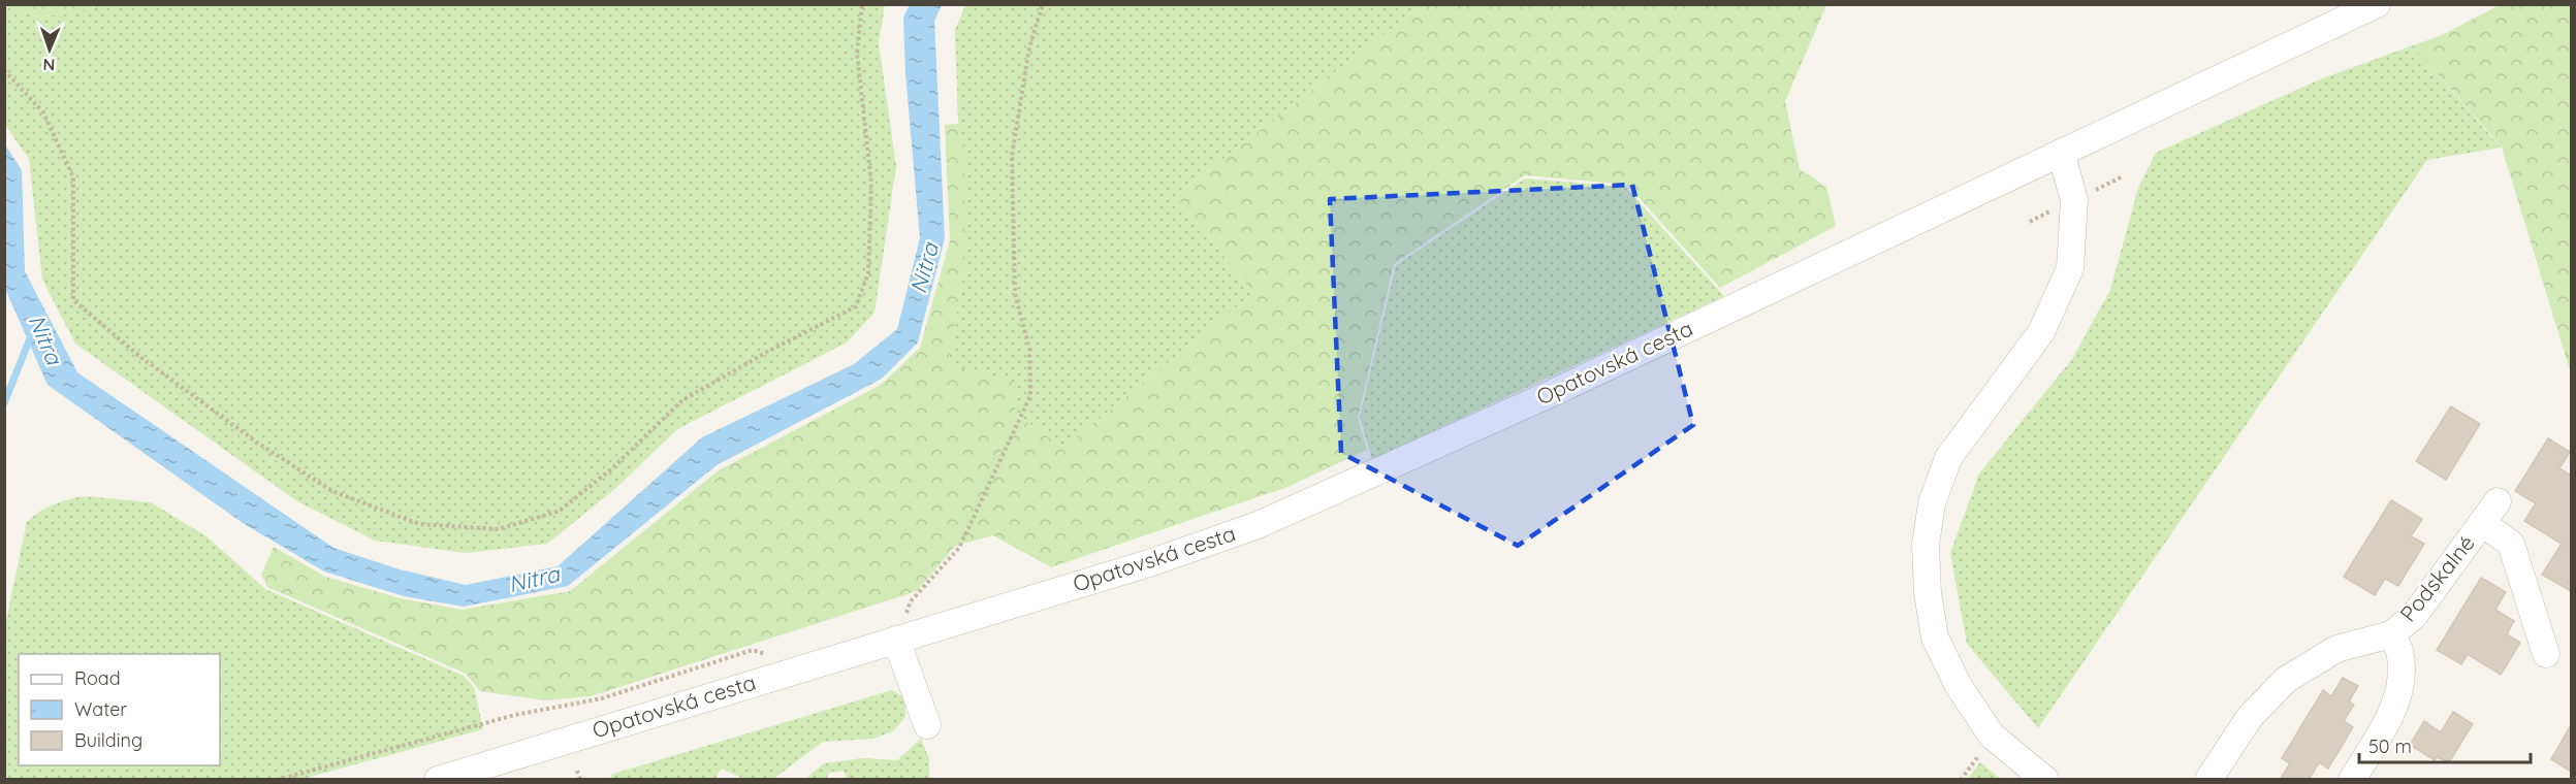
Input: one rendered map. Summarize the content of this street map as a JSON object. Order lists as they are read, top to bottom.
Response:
{
  "streets": {
    "street": ["Opatovská cesta", "Podskalné"]
  },
  "water": ["Nitra"],
  "legend": ["Road", "Water", "Building"],
  "scale_bar": "50 m",
  "north": "bottom"
}
